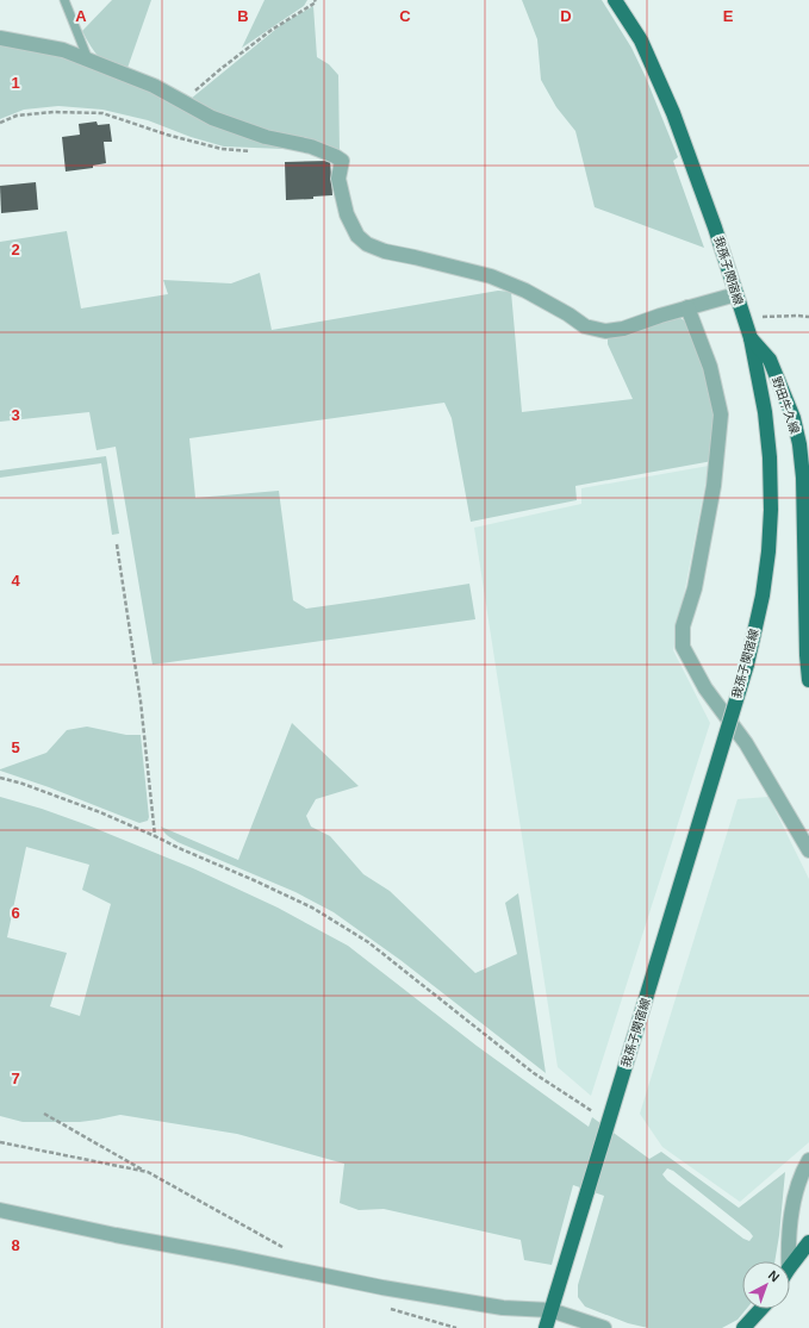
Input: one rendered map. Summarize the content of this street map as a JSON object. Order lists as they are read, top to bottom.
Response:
{
  "streets": {
    "main road": ["我孫子関宿線", "野田牛久線"]
  },
  "crossings": [
    ["我孫子関宿線", "野田牛久線"]
  ],
  "north": "top right",
  "grid": {
    "columns": [
      "A",
      "B",
      "C",
      "D",
      "E"
    ],
    "rows": [
      "1",
      "2",
      "3",
      "4",
      "5",
      "6",
      "7",
      "8"
    ]
  }
}
